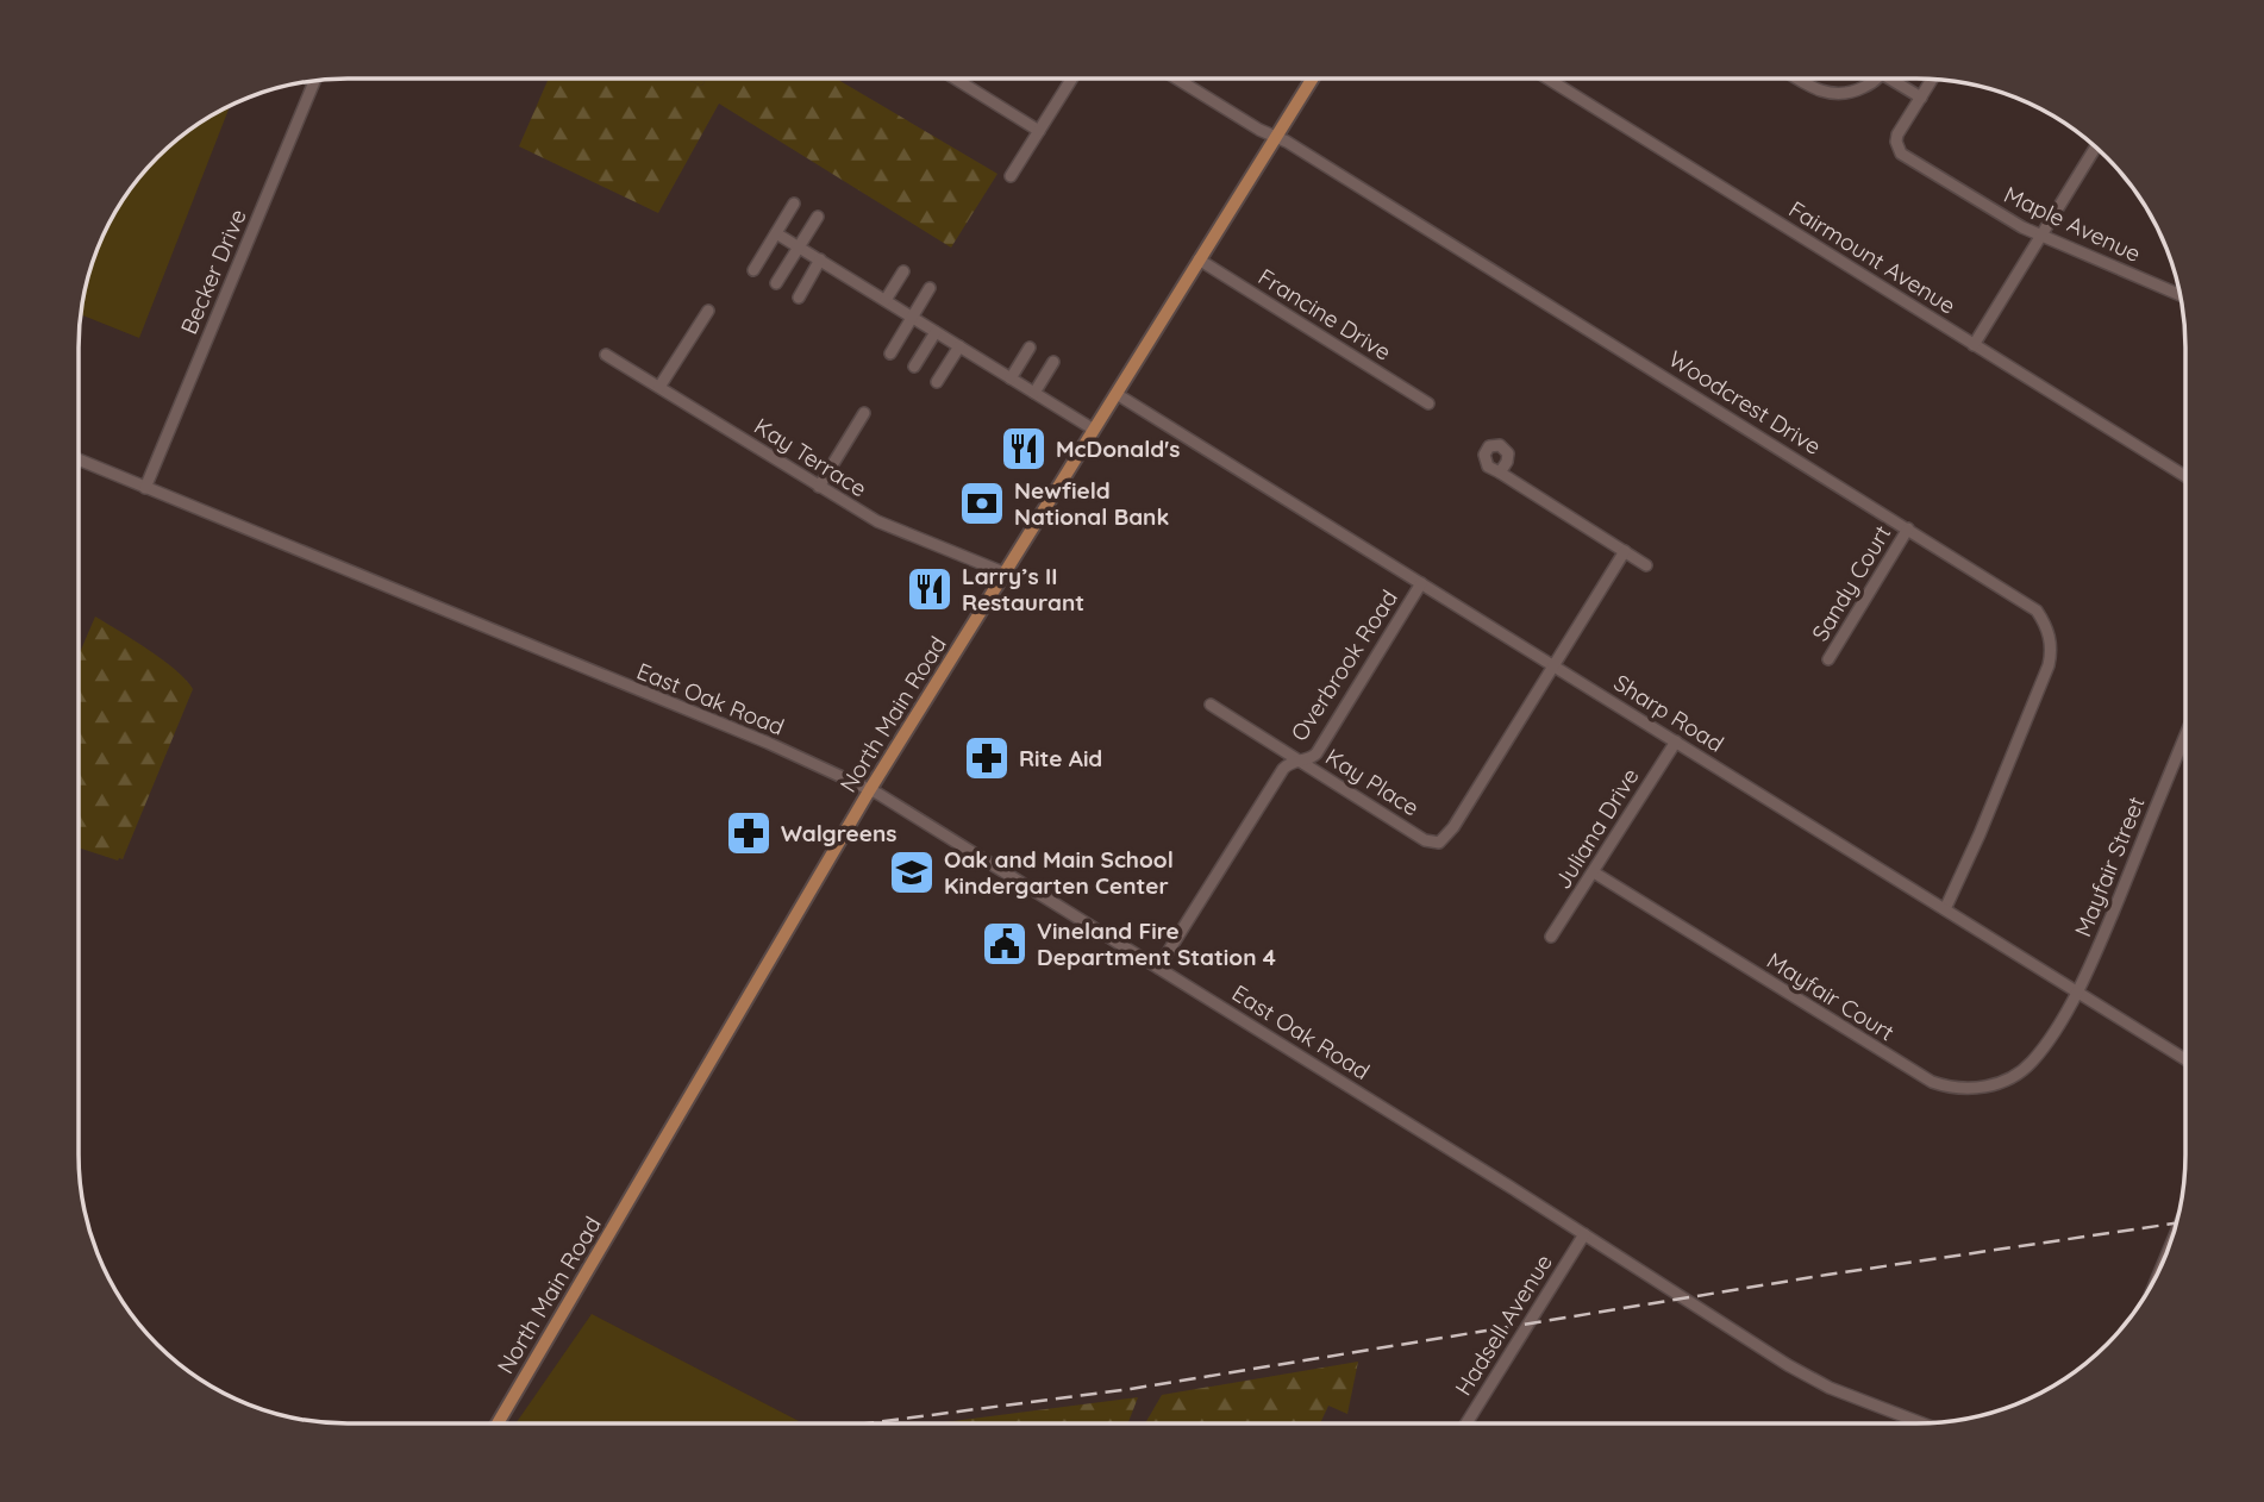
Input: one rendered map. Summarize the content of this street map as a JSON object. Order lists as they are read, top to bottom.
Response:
{
  "streets": {
    "main road": ["North Main Road"],
    "street": [
      "Maple Avenue",
      "Fairmount Avenue",
      "Becker Drive",
      "Francine Drive",
      "Woodcrest Drive",
      "Kay Terrace",
      "Sandy Court",
      "Overbrook Road",
      "East Oak Road",
      "Sharp Road",
      "Kay Place",
      "Juliana Drive",
      "Mayfair Street",
      "Mayfair Court",
      "Hadsell Avenue"
    ]
  },
  "crossings": [
    ["Becker Drive", "East Oak Road"],
    ["Francine Drive", "North Main Road"],
    ["Woodcrest Drive", "Sandy Court"],
    ["Woodcrest Drive", "Sharp Road"],
    ["Woodcrest Drive", "North Main Road"],
    ["Kay Terrace", "North Main Road"],
    ["Overbrook Road", "East Oak Road"],
    ["Overbrook Road", "Sharp Road"],
    ["Overbrook Road", "Kay Place"],
    ["East Oak Road", "North Main Road"],
    ["East Oak Road", "Hadsell Avenue"],
    ["Sharp Road", "North Main Road"],
    ["Sharp Road", "Kay Place"],
    ["Sharp Road", "Juliana Drive"],
    ["Sharp Road", "Mayfair Street"],
    ["Juliana Drive", "Mayfair Court"],
    ["Mayfair Street", "Mayfair Court"]
  ],
  "places": {
    "restaurant": ["McDonald's", "Larry’s II Restaurant"],
    "bank": ["Newfield National Bank"],
    "pharmacy": ["Rite Aid", "Walgreens"],
    "school or university": ["Oak and Main School Kindergarten Center"],
    "public building": ["Vineland Fire Department Station 4"]
  }
}
